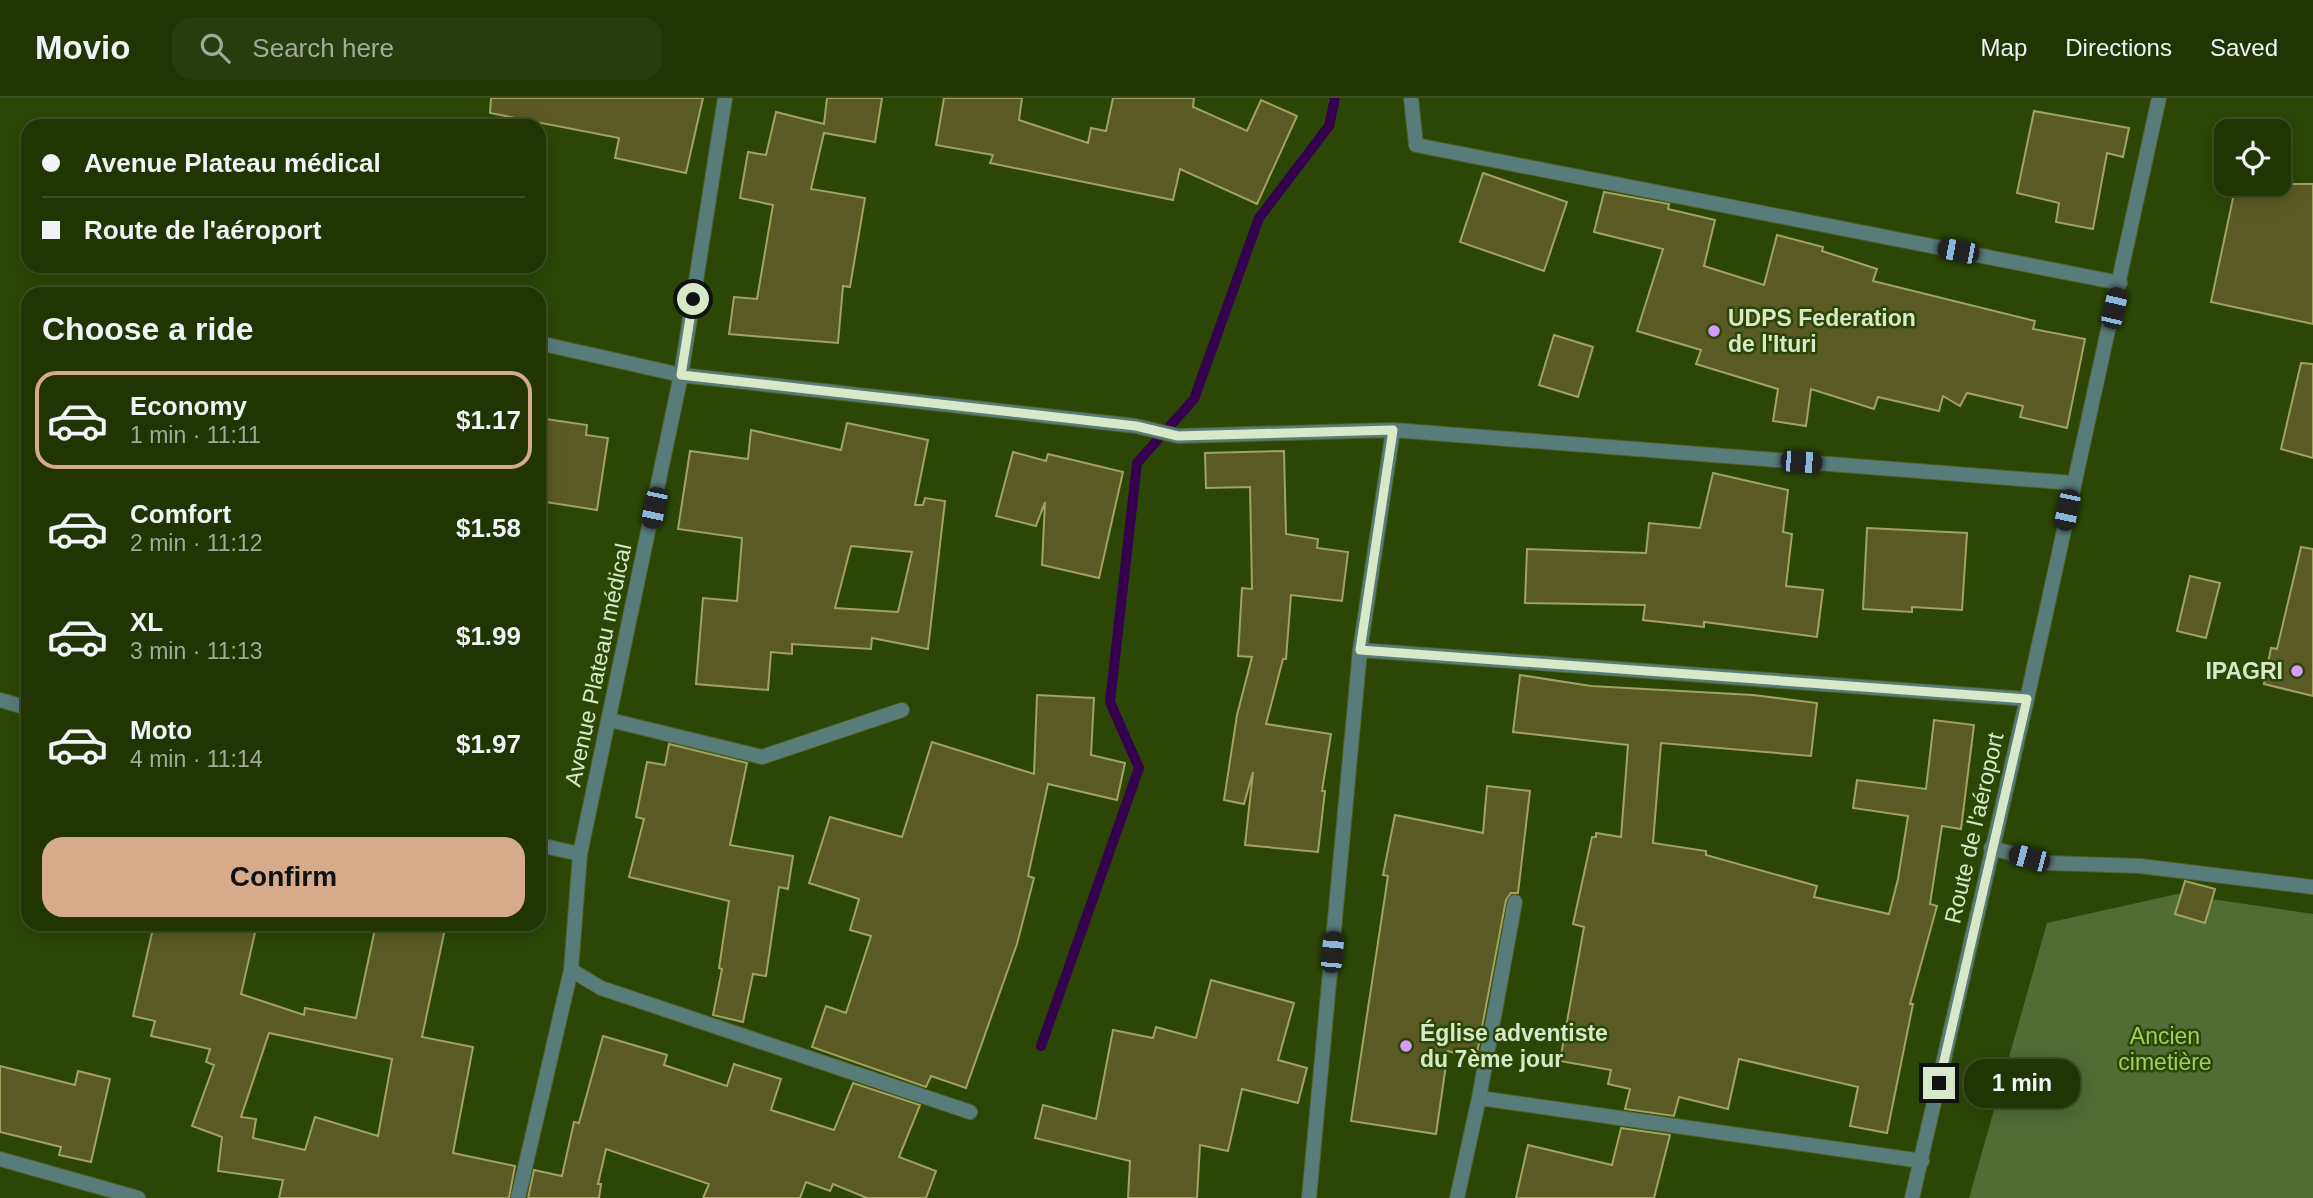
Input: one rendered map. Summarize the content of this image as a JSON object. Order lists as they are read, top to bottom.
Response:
{
  "streets": {
    "street": ["Avenue Plateau médical", "Route de l'aéroport"]
  },
  "parks": ["Ancien cimetière"],
  "places": ["UDPS Federation de l'Ituri", "IPAGRI", "Église adventiste du 7ème jour"],
  "page": {
    "header": "Movio",
    "search": "Search here",
    "nav": ["Map", "Directions", "Saved"],
    "banner": ["Avenue Plateau médical", "Route de l'aéroport"],
    "heading": "Choose a ride",
    "list": [
      {
        "name": "Economy",
        "note": "1 min · 11:11",
        "value": "$1.17"
      },
      {
        "name": "Comfort",
        "note": "2 min · 11:12",
        "value": "$1.58"
      },
      {
        "name": "XL",
        "note": "3 min · 11:13",
        "value": "$1.99"
      },
      {
        "name": "Moto",
        "note": "4 min · 11:14",
        "value": "$1.97"
      }
    ],
    "buttons": "Confirm",
    "bubble": "1 min"
  }
}
